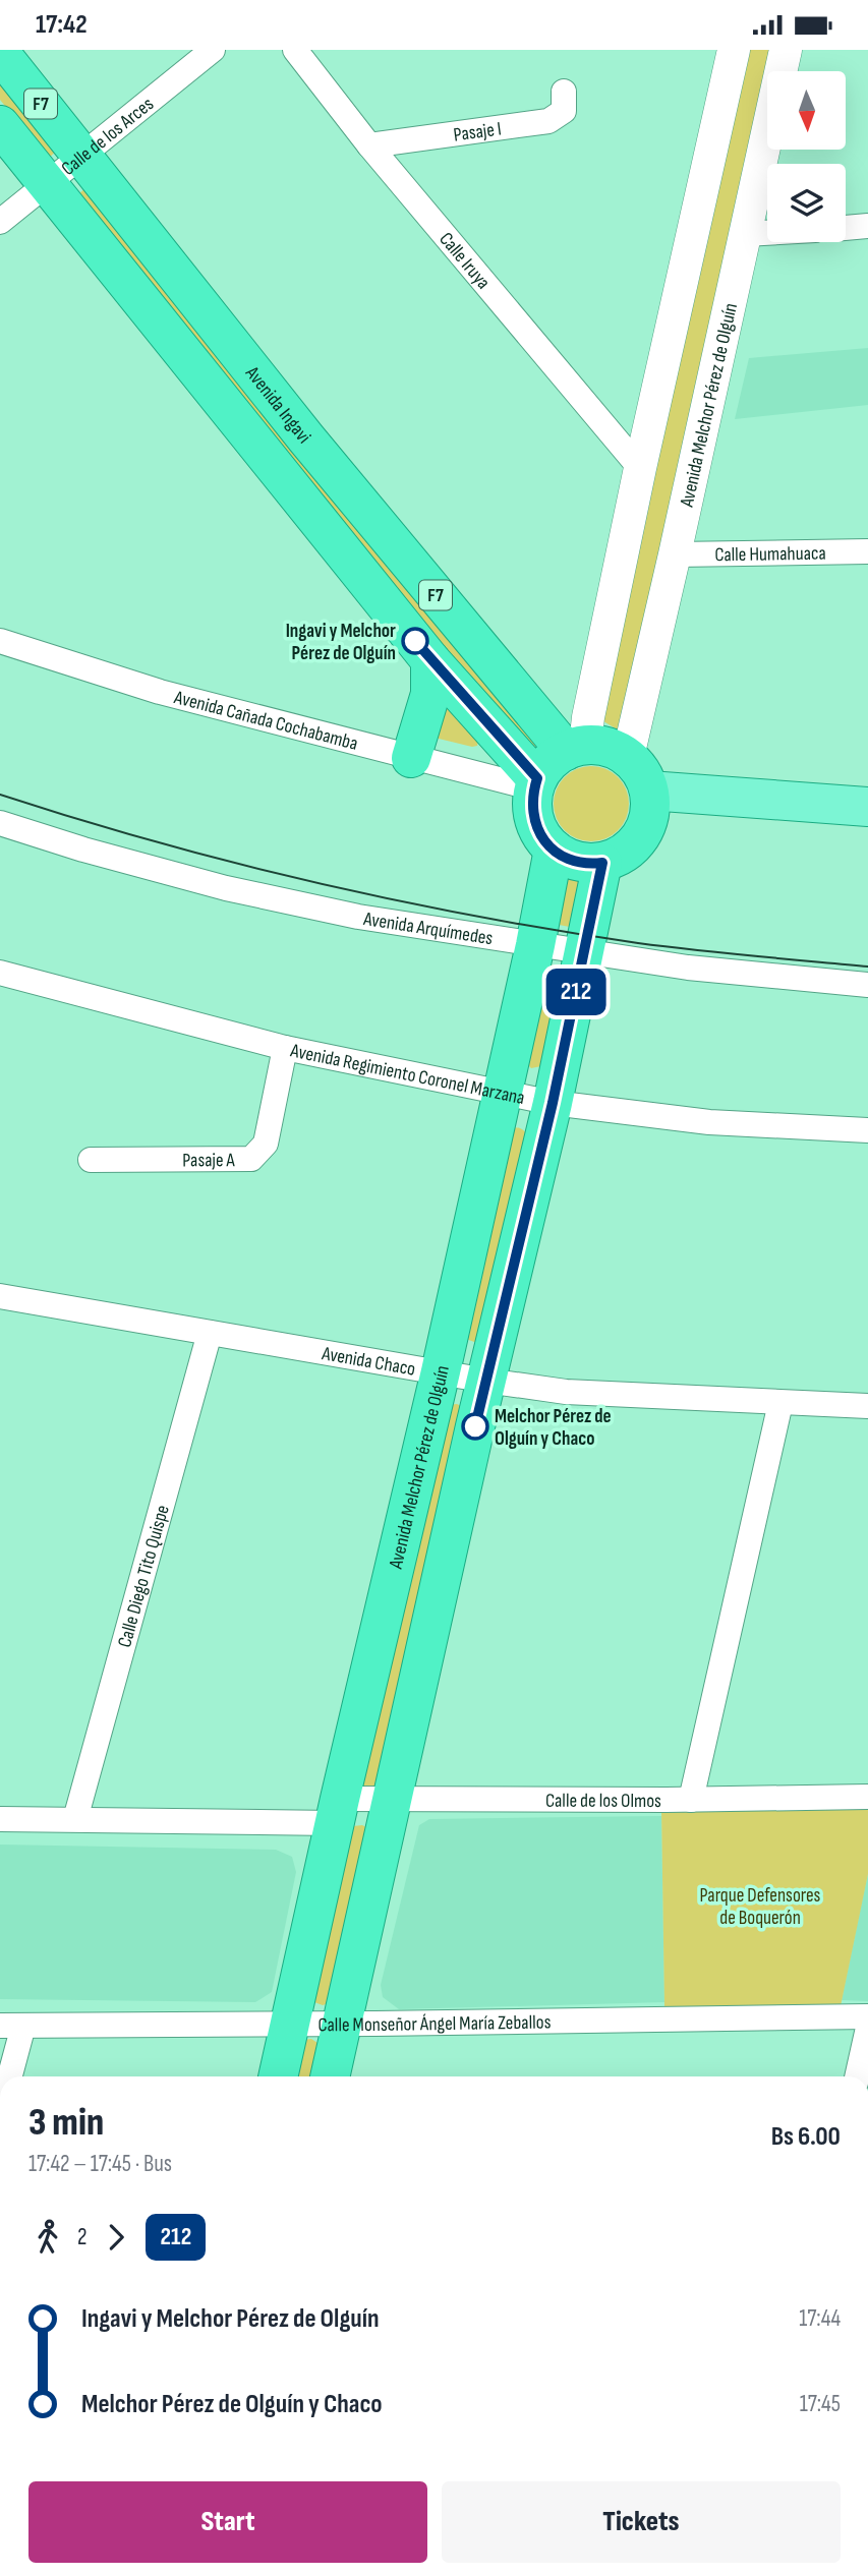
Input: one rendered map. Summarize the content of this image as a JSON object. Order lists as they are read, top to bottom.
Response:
{
  "streets": {
    "highway": ["F7", "Avenida Ingavi", "Avenida Melchor Pérez de Olguín"],
    "street": [
      "Pasaje I",
      "Calle de los Arces",
      "Calle Iruya",
      "Calle Humahuaca",
      "Avenida Cañada Cochabamba",
      "Avenida Arquímedes",
      "Avenida Regimiento Coronel Marzana",
      "Pasaje A",
      "Avenida Chaco",
      "Calle Diego Tito Quispe",
      "Calle de los Olmos",
      "Calle Monseñor Ángel María Zeballos"
    ]
  },
  "crossings": [
    ["F7", "Calle de los Arces"],
    ["Pasaje I", "Calle Iruya"],
    ["Calle de los Arces", "Avenida Ingavi"],
    ["Avenida Ingavi", "Avenida Melchor Pérez de Olguín"],
    ["Avenida Ingavi", "Avenida Cañada Cochabamba"],
    ["Avenida Melchor Pérez de Olguín", "Calle Humahuaca"],
    ["Avenida Melchor Pérez de Olguín", "Avenida Cañada Cochabamba"],
    ["Avenida Melchor Pérez de Olguín", "Avenida Arquímedes"],
    ["Avenida Melchor Pérez de Olguín", "Avenida Regimiento Coronel Marzana"],
    ["Avenida Melchor Pérez de Olguín", "Avenida Chaco"],
    ["Avenida Melchor Pérez de Olguín", "Calle de los Olmos"],
    ["Avenida Melchor Pérez de Olguín", "Calle Monseñor Ángel María Zeballos"],
    ["Avenida Regimiento Coronel Marzana", "Pasaje A"],
    ["Avenida Chaco", "Calle Diego Tito Quispe"],
    ["Calle Diego Tito Quispe", "Calle de los Olmos"]
  ],
  "parks": ["Parque Defensores de Boquerón"],
  "places": ["Ingavi y Melchor Pérez de Olguín", "Melchor Pérez de Olguín y Chaco"],
  "lines": ["bus line 212"],
  "north": "bottom",
  "page": {
    "status": "17:42",
    "on_map": "212",
    "heading": ["3 min", "17:42 – 17:45 · Bus", "Bs 6.00"],
    "legs": ["2", "212"],
    "list": [
      {
        "name": "Ingavi y Melchor Pérez de Olguín",
        "value": "17:44"
      },
      {
        "name": "Melchor Pérez de Olguín y Chaco",
        "value": "17:45"
      }
    ],
    "buttons": ["Start", "Tickets"]
  }
}
